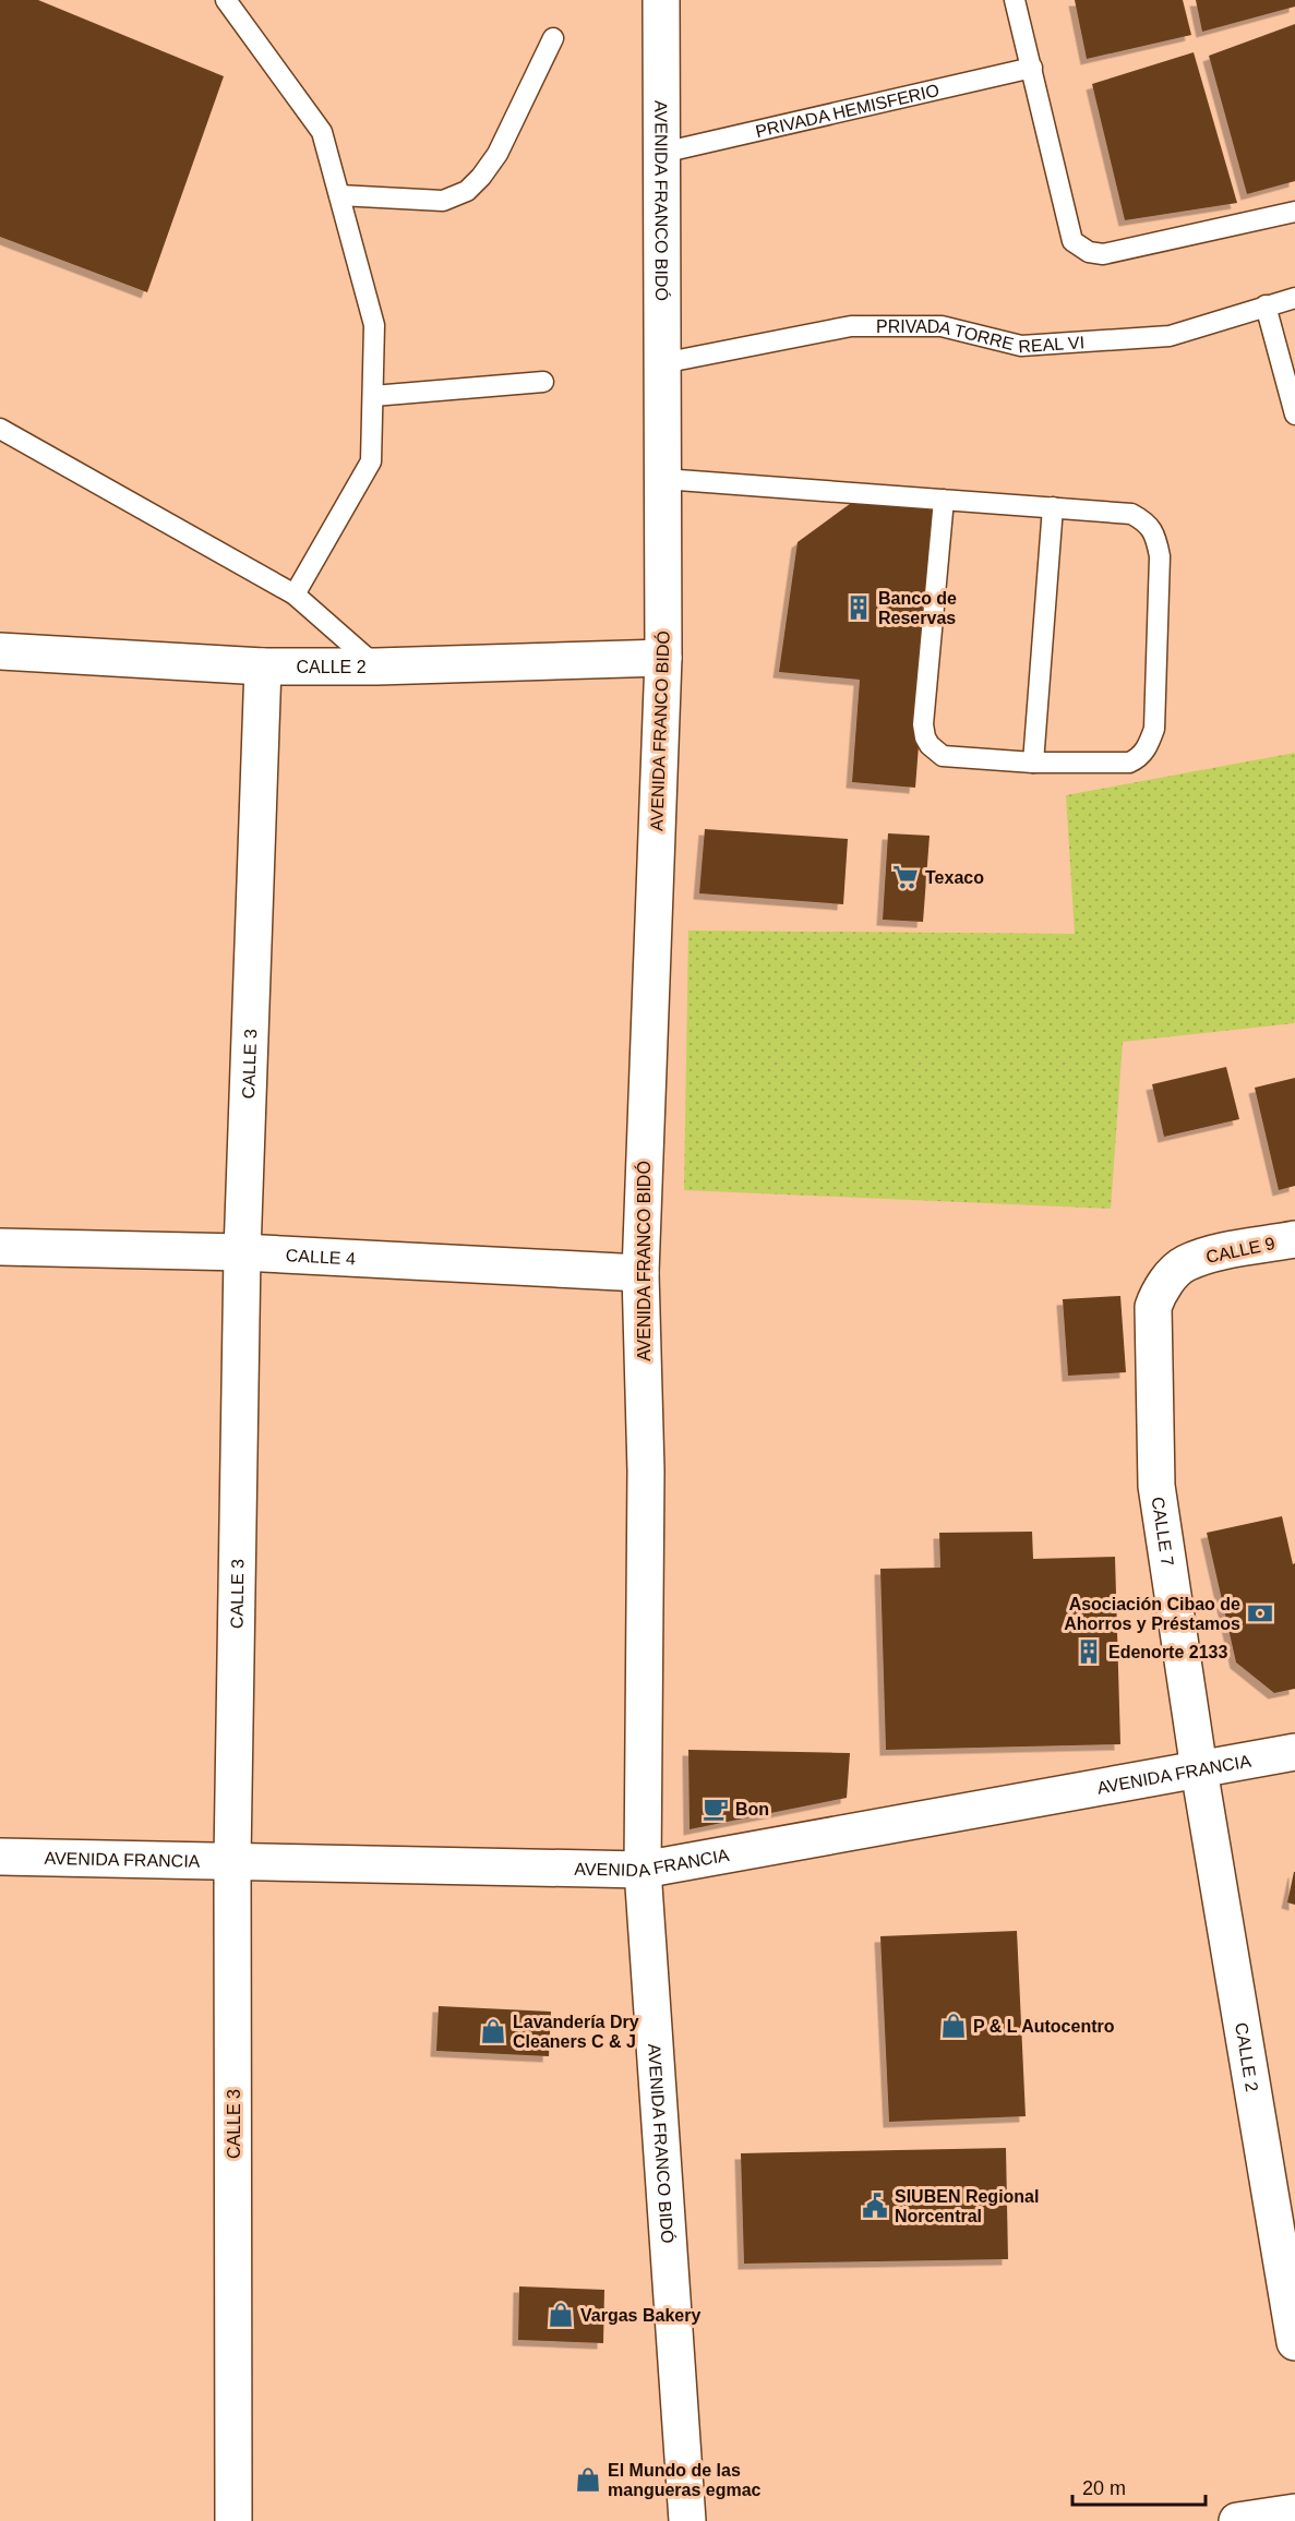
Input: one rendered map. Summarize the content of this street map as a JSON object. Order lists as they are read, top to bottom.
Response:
{
  "streets": {
    "street": [
      "AVENIDA FRANCO BIDÓ",
      "CALLE 2",
      "CALLE 3",
      "CALLE 9",
      "CALLE 4",
      "CALLE 7",
      "AVENIDA FRANCIA"
    ],
    "lane": ["PRIVADA HEMISFERIO", "PRIVADA TORRE REAL VI"]
  },
  "crossings": [
    ["PRIVADA HEMISFERIO", "AVENIDA FRANCO BIDÓ"],
    ["AVENIDA FRANCO BIDÓ", "PRIVADA TORRE REAL VI"],
    ["AVENIDA FRANCO BIDÓ", "CALLE 2"],
    ["AVENIDA FRANCO BIDÓ", "CALLE 4"],
    ["AVENIDA FRANCO BIDÓ", "AVENIDA FRANCIA"],
    ["CALLE 2", "CALLE 3"],
    ["CALLE 2", "CALLE 7"],
    ["CALLE 2", "AVENIDA FRANCIA"],
    ["CALLE 3", "CALLE 4"],
    ["CALLE 3", "AVENIDA FRANCIA"],
    ["CALLE 9", "CALLE 7"],
    ["CALLE 7", "AVENIDA FRANCIA"]
  ],
  "places": {
    "building": ["Banco de Reservas", "Edenorte 2133"],
    "supermarket": ["Texaco"],
    "bank": ["Asociación Cibao de Ahorros y Préstamos"],
    "cafe": ["Bon"],
    "shop": [
      "P & L Autocentro",
      "Lavandería Dry Cleaners C & J",
      "Vargas Bakery",
      "El Mundo de las mangueras egmac"
    ],
    "public building": ["SIUBEN Regional Norcentral"]
  },
  "scale_bar": "20 m"
}
